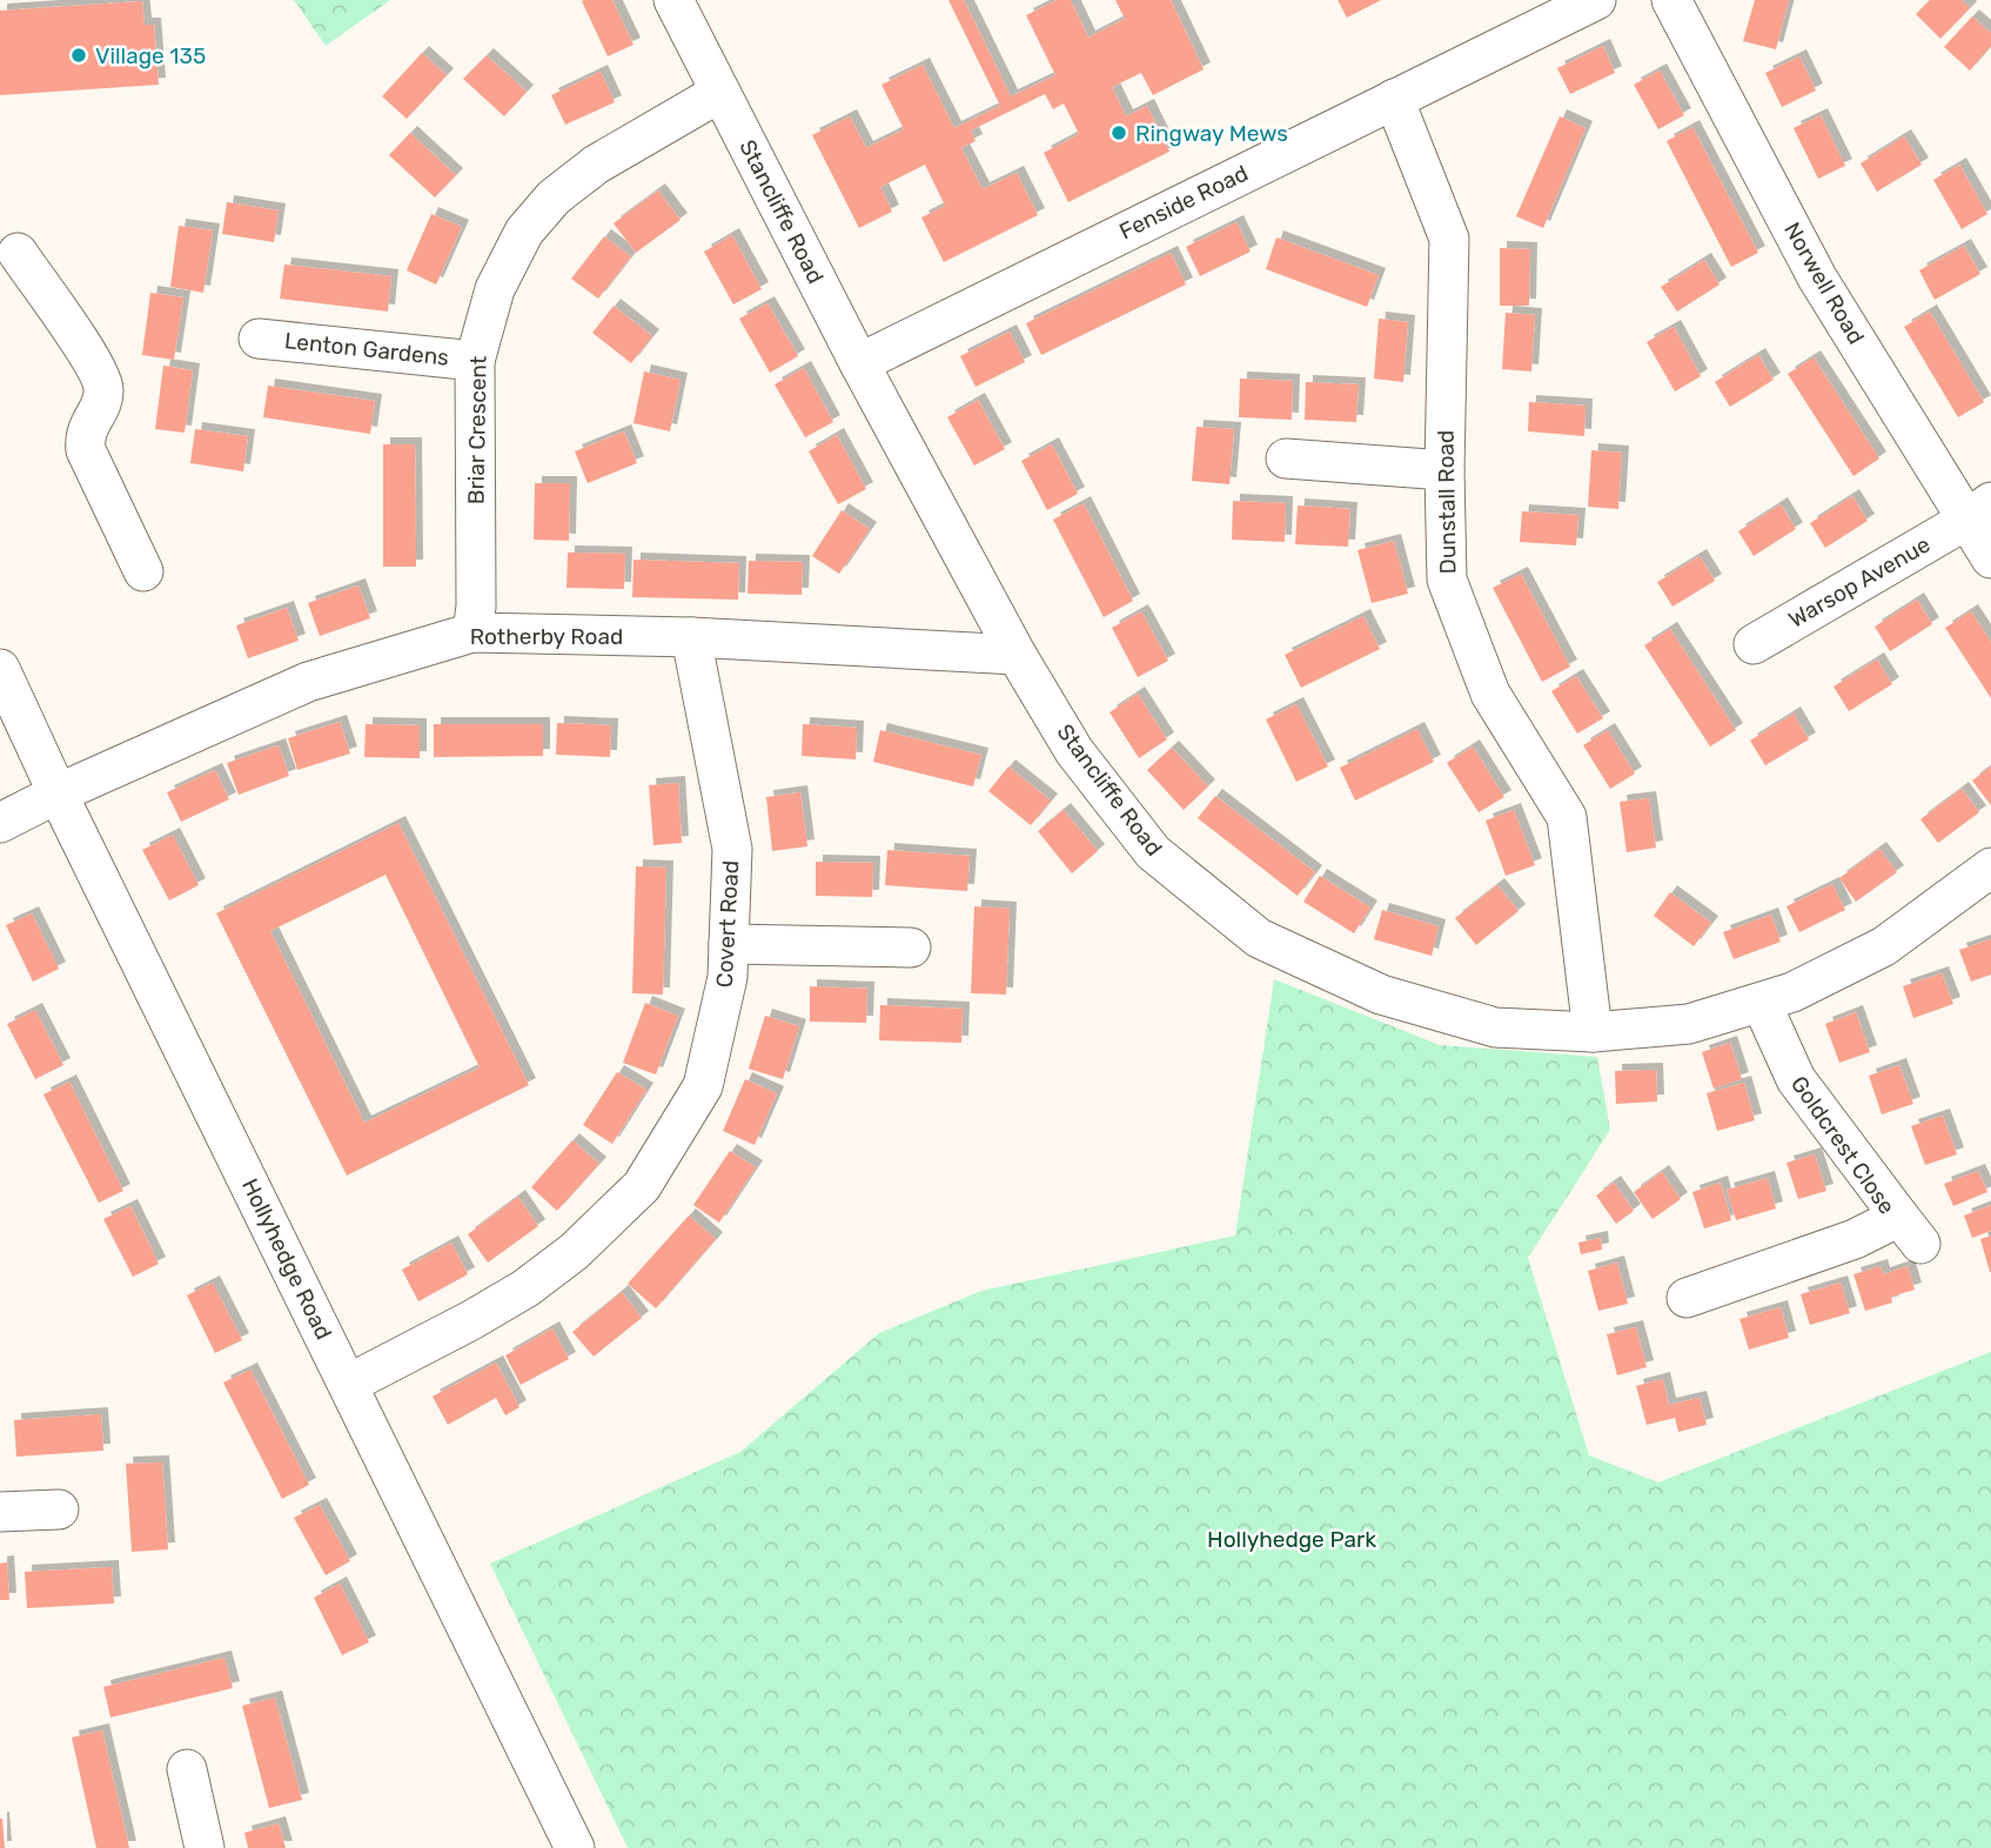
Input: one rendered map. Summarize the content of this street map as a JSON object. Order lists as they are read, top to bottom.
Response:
{
  "streets": {
    "street": [
      "Fenside Road",
      "Stancliffe Road",
      "Norwell Road",
      "Lenton Gardens",
      "Briar Crescent",
      "Dunstall Road",
      "Warsop Avenue",
      "Rotherby Road",
      "Covert Road",
      "Goldcrest Close",
      "Hollyhedge Road"
    ]
  },
  "crossings": [
    ["Fenside Road", "Stancliffe Road"],
    ["Fenside Road", "Dunstall Road"],
    ["Stancliffe Road", "Briar Crescent"],
    ["Stancliffe Road", "Dunstall Road"],
    ["Stancliffe Road", "Rotherby Road"],
    ["Stancliffe Road", "Goldcrest Close"],
    ["Norwell Road", "Warsop Avenue"],
    ["Lenton Gardens", "Briar Crescent"],
    ["Briar Crescent", "Rotherby Road"],
    ["Rotherby Road", "Covert Road"],
    ["Rotherby Road", "Hollyhedge Road"],
    ["Covert Road", "Hollyhedge Road"]
  ],
  "parks": ["Hollyhedge Park"],
  "places": ["Village 135", "Ringway Mews"]
}
